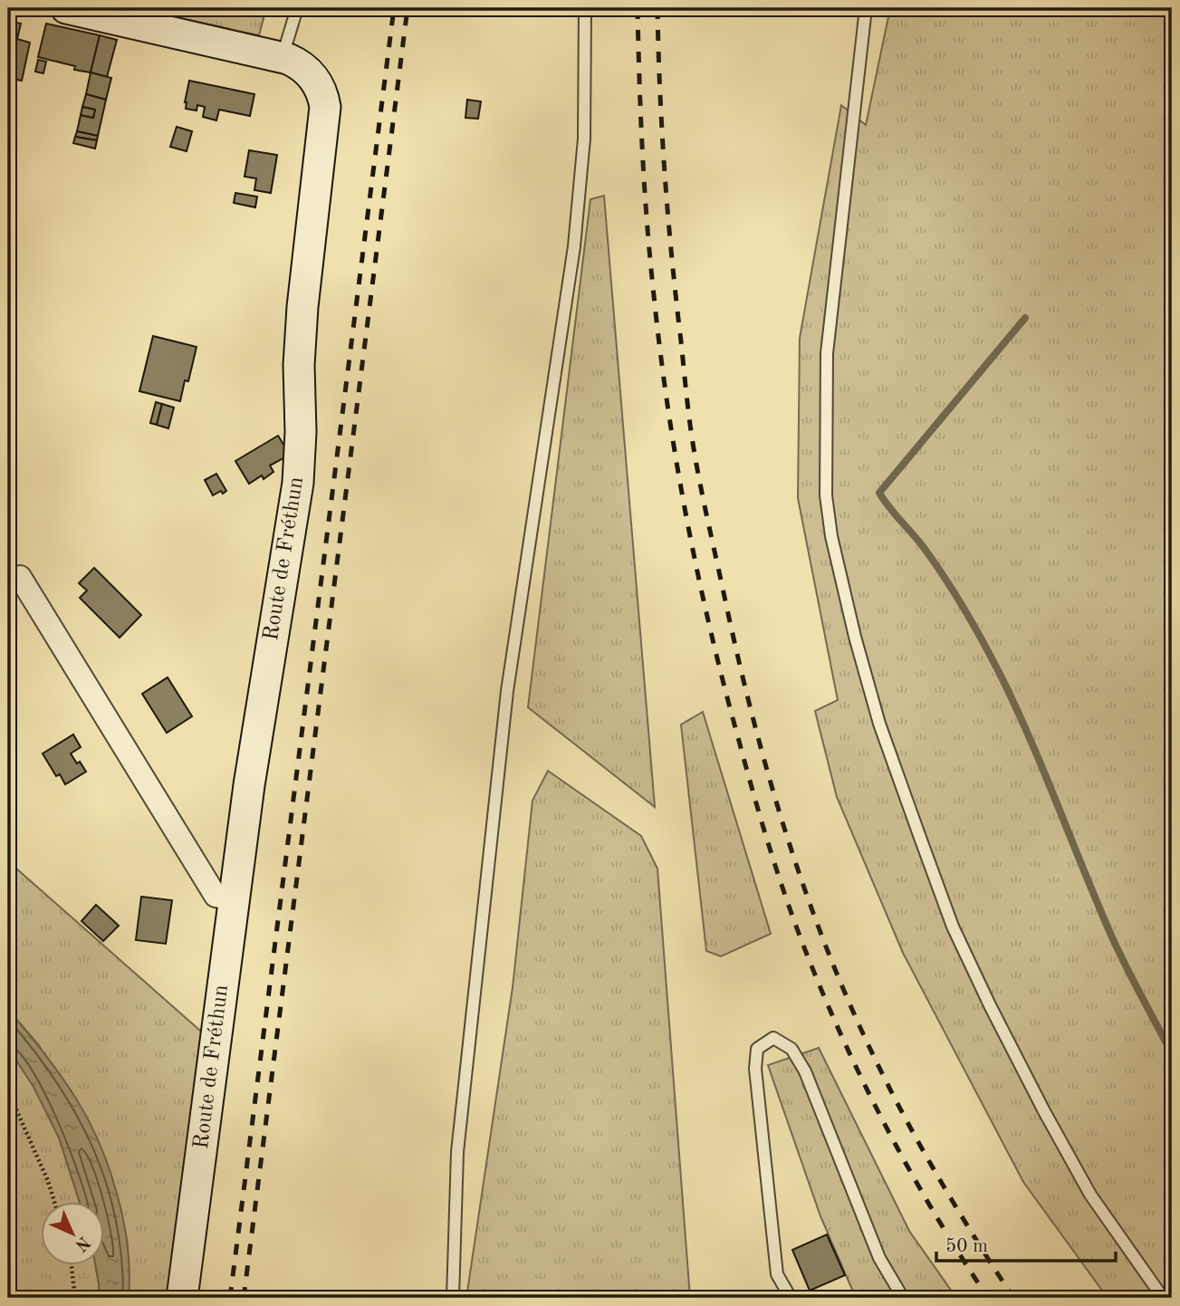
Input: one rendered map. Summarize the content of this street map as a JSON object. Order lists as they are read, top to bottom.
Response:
{
  "streets": {
    "street": ["Route de Fréthun"]
  },
  "scale_bar": "50 m",
  "north": "bottom right"
}
